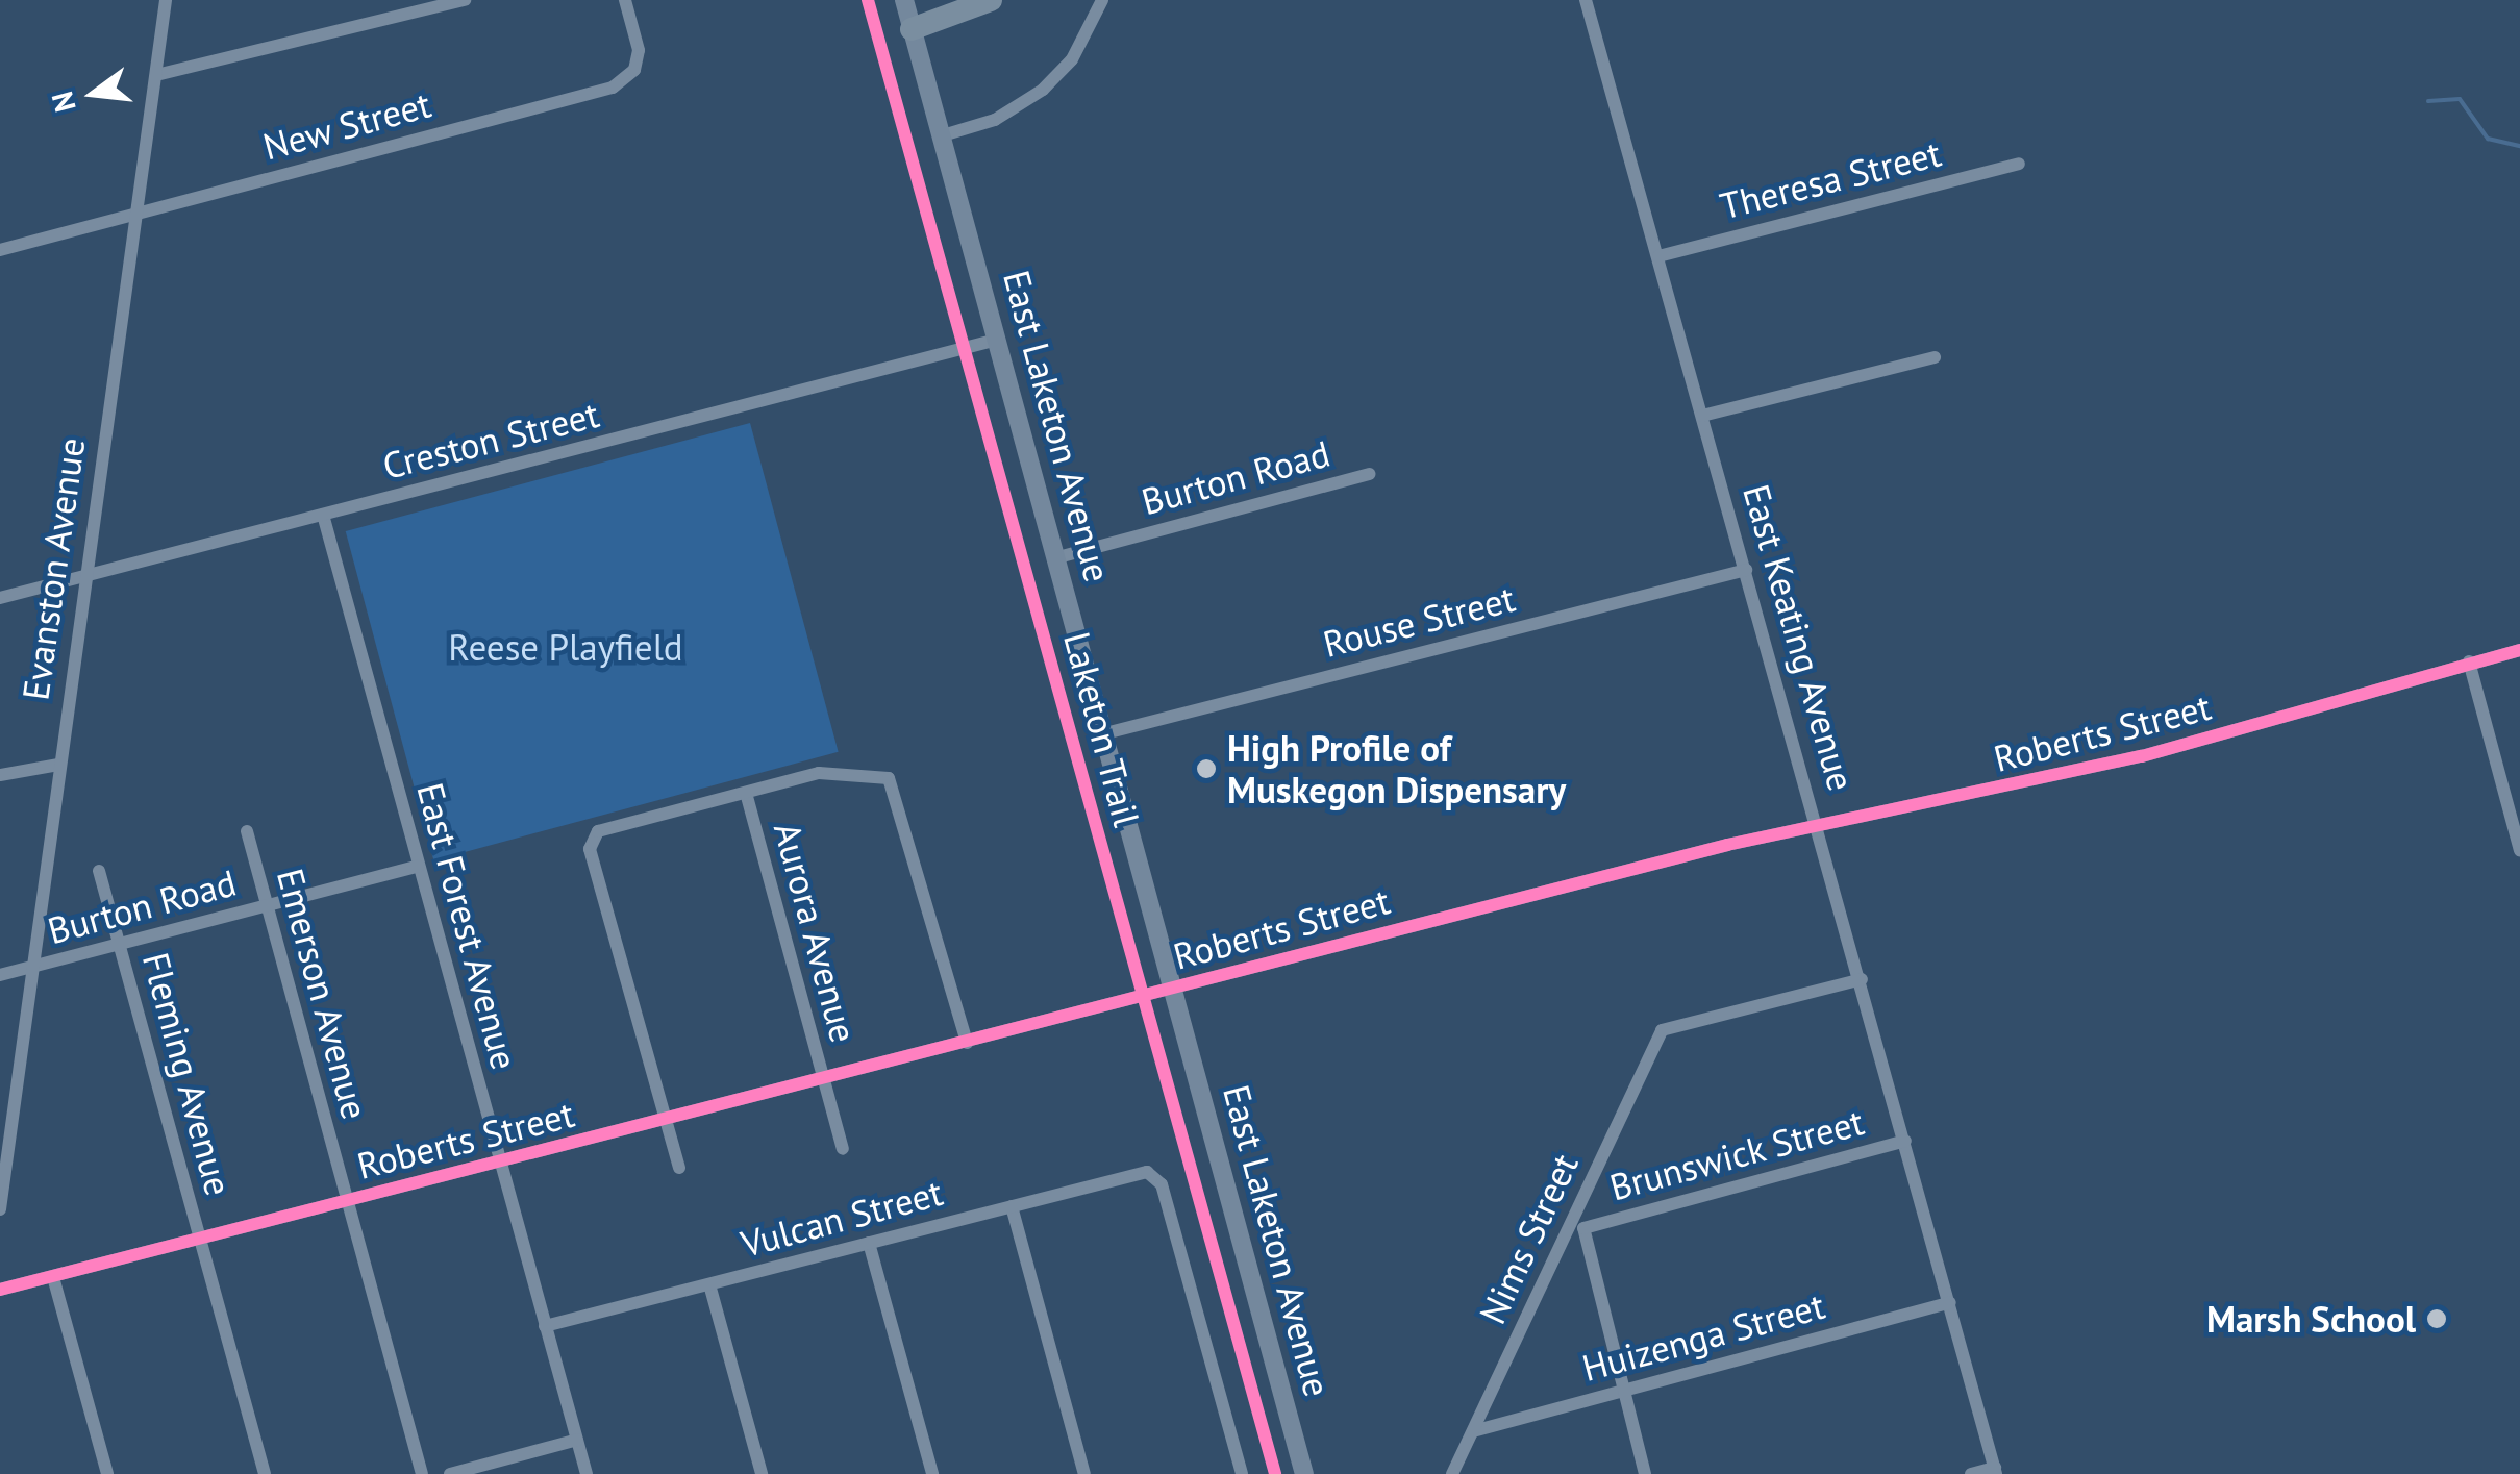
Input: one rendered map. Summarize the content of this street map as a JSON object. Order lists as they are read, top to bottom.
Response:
{
  "streets": {
    "main road": ["East Laketon Avenue"],
    "street": [
      "New Street",
      "Theresa Street",
      "Creston Street",
      "Burton Road",
      "Evanston Avenue",
      "Rouse Street",
      "East Keating Avenue",
      "Roberts Street",
      "East Forest Avenue",
      "Aurora Avenue",
      "Emerson Avenue",
      "Fleming Avenue",
      "Brunswick Street",
      "Vulcan Street",
      "Nims Street",
      "Huizenga Street"
    ],
    "cycle path": ["Laketon Trail"]
  },
  "crossings": [
    ["New Street", "Evanston Avenue"],
    ["Theresa Street", "East Keating Avenue"],
    ["East Laketon Avenue", "Creston Street"],
    ["East Laketon Avenue", "Burton Road"],
    ["East Laketon Avenue", "Rouse Street"],
    ["East Laketon Avenue", "Roberts Street"],
    ["Creston Street", "Evanston Avenue"],
    ["Creston Street", "East Forest Avenue"],
    ["Burton Road", "Evanston Avenue"],
    ["Burton Road", "East Forest Avenue"],
    ["Burton Road", "Emerson Avenue"],
    ["Burton Road", "Fleming Avenue"],
    ["Rouse Street", "East Keating Avenue"],
    ["East Keating Avenue", "Roberts Street"],
    ["East Keating Avenue", "Brunswick Street"],
    ["East Keating Avenue", "Nims Street"],
    ["East Keating Avenue", "Huizenga Street"],
    ["Roberts Street", "East Forest Avenue"],
    ["Roberts Street", "Aurora Avenue"],
    ["Roberts Street", "Emerson Avenue"],
    ["Roberts Street", "Fleming Avenue"],
    ["East Forest Avenue", "Vulcan Street"],
    ["Brunswick Street", "Huizenga Street"],
    ["Nims Street", "Huizenga Street"]
  ],
  "parks": ["Reese Playfield"],
  "places": ["High Profile of Muskegon Dispensary", "Marsh School"],
  "north": "left"
}
